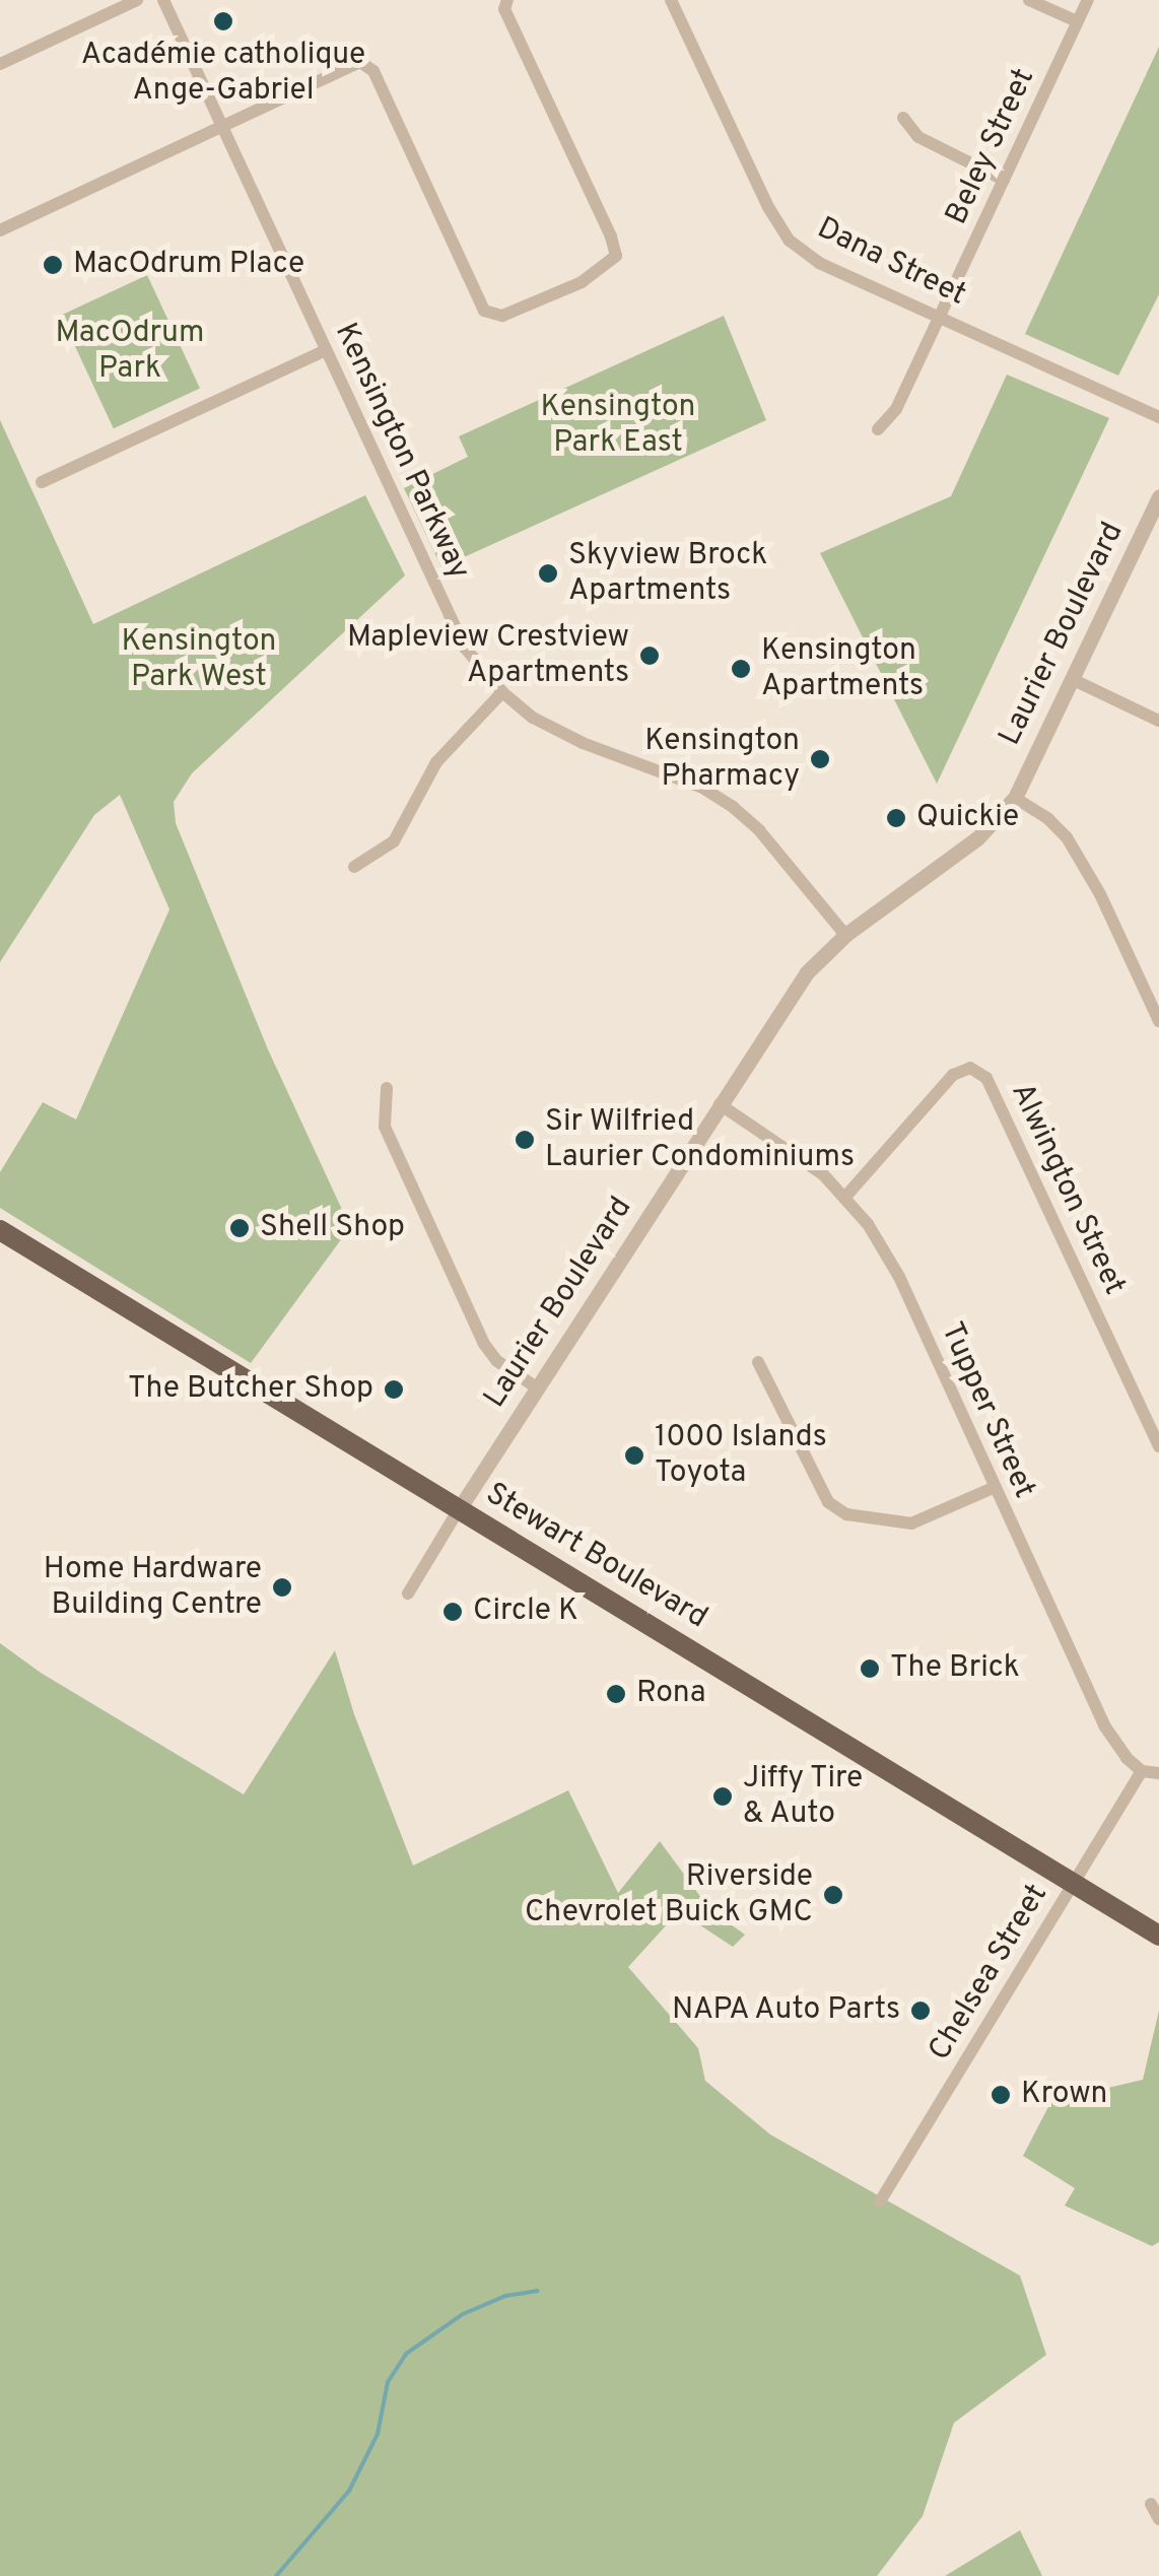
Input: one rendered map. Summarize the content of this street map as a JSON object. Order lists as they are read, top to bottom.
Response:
{
  "streets": {
    "main road": ["Stewart Boulevard"],
    "street": [
      "Beley Street",
      "Dana Street",
      "Kensington Parkway",
      "Laurier Boulevard",
      "Alwington Street",
      "Tupper Street",
      "Chelsea Street"
    ]
  },
  "crossings": [
    ["Beley Street", "Dana Street"],
    ["Kensington Parkway", "Laurier Boulevard"],
    ["Laurier Boulevard", "Tupper Street"],
    ["Laurier Boulevard", "Stewart Boulevard"],
    ["Alwington Street", "Tupper Street"],
    ["Tupper Street", "Chelsea Street"],
    ["Stewart Boulevard", "Chelsea Street"]
  ],
  "parks": ["MacOdrum Park", "Kensington Park East", "Kensington Park West"],
  "places": [
    "Académie catholique Ange-Gabriel",
    "MacOdrum Place",
    "Skyview Brock Apartments",
    "Mapleview Crestview Apartments",
    "Kensington Apartments",
    "Kensington Pharmacy",
    "Quickie",
    "Sir Wilfried Laurier Condominiums",
    "Shell Shop",
    "The Butcher Shop",
    "1000 Islands Toyota",
    "Home Hardware Building Centre",
    "Circle K",
    "The Brick",
    "Rona",
    "Jiffy Tire & Auto",
    "Riverside Chevrolet Buick GMC",
    "NAPA Auto Parts",
    "Krown"
  ]
}
